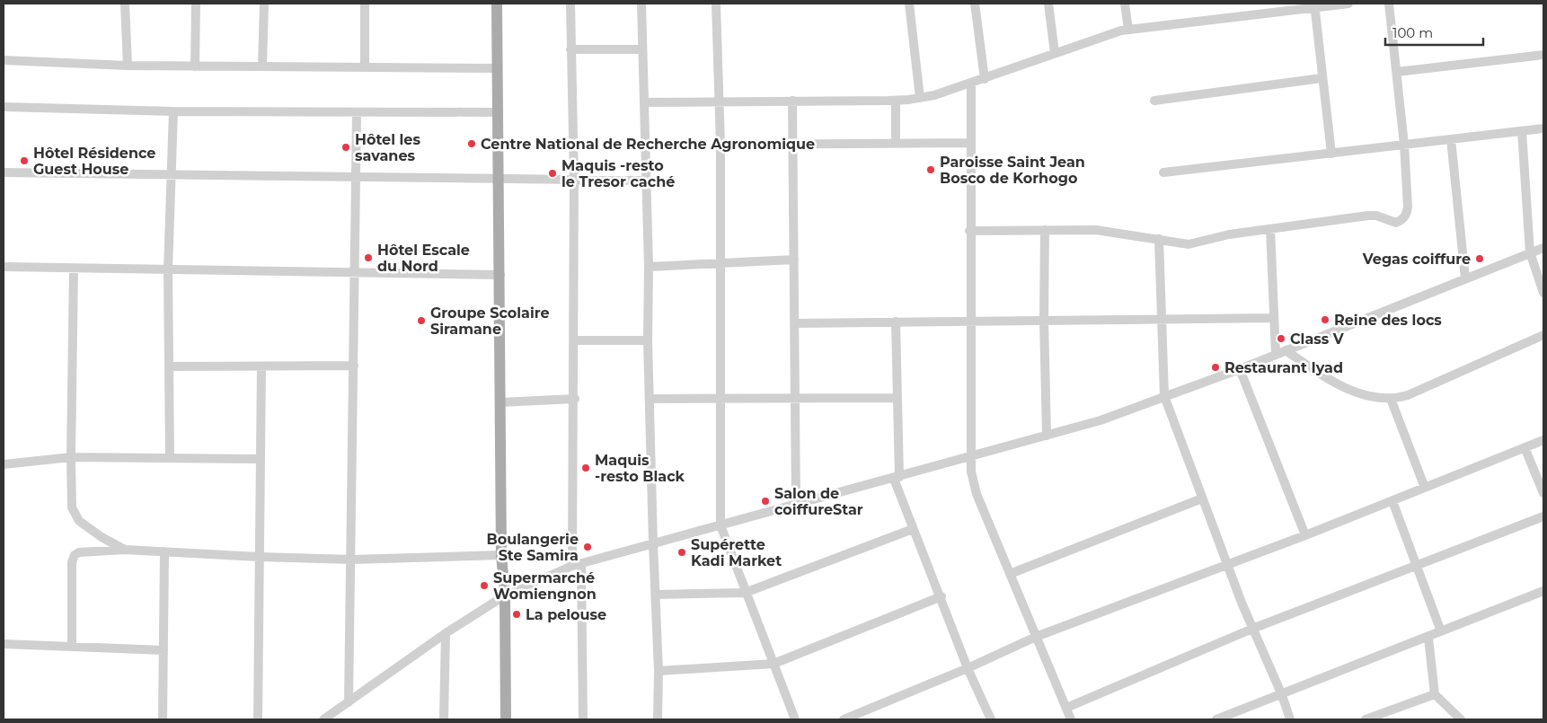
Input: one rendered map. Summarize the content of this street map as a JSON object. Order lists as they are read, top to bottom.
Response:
{
  "places": [
    "Centre National de Recherche Agronomique",
    "Hôtel les savanes",
    "Hôtel Résidence Guest House",
    "Paroisse Saint Jean Bosco de Korhogo",
    "Maquis -resto le Tresor caché",
    "Hôtel Escale du Nord",
    "Vegas coiffure",
    "Reine des locs",
    "Groupe Scolaire Siramane",
    "Class V",
    "Restaurant Iyad",
    "Maquis -resto Black",
    "Salon de coiffureStar",
    "Boulangerie Ste Samira",
    "Supérette Kadi Market",
    "Supermarché Womiengnon",
    "La pelouse"
  ],
  "scale_bar": "100 m"
}
